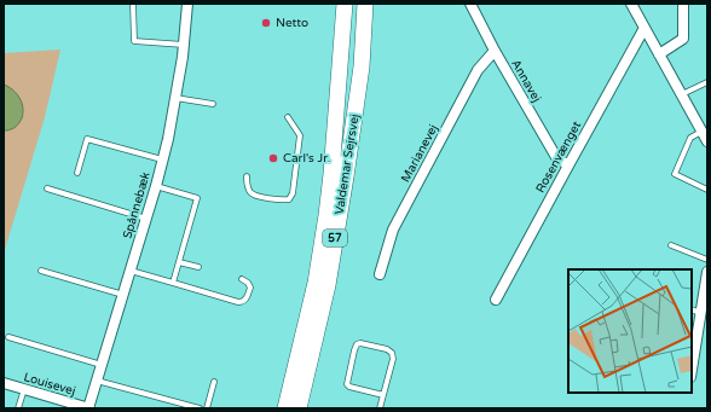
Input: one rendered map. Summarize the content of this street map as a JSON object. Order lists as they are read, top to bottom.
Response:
{
  "streets": {
    "main road": ["Valdemar Sejrsvej", "57"],
    "street": [
      "Annavej",
      "Marianevej",
      "Rosenvænget",
      "Spånnebæk",
      "Louisevej"
    ]
  },
  "crossings": [
    ["Annavej", "Marianevej"],
    ["Annavej", "Rosenvænget"],
    ["Spånnebæk", "Louisevej"]
  ],
  "places": ["Netto", "Carl's Jr."]
}
